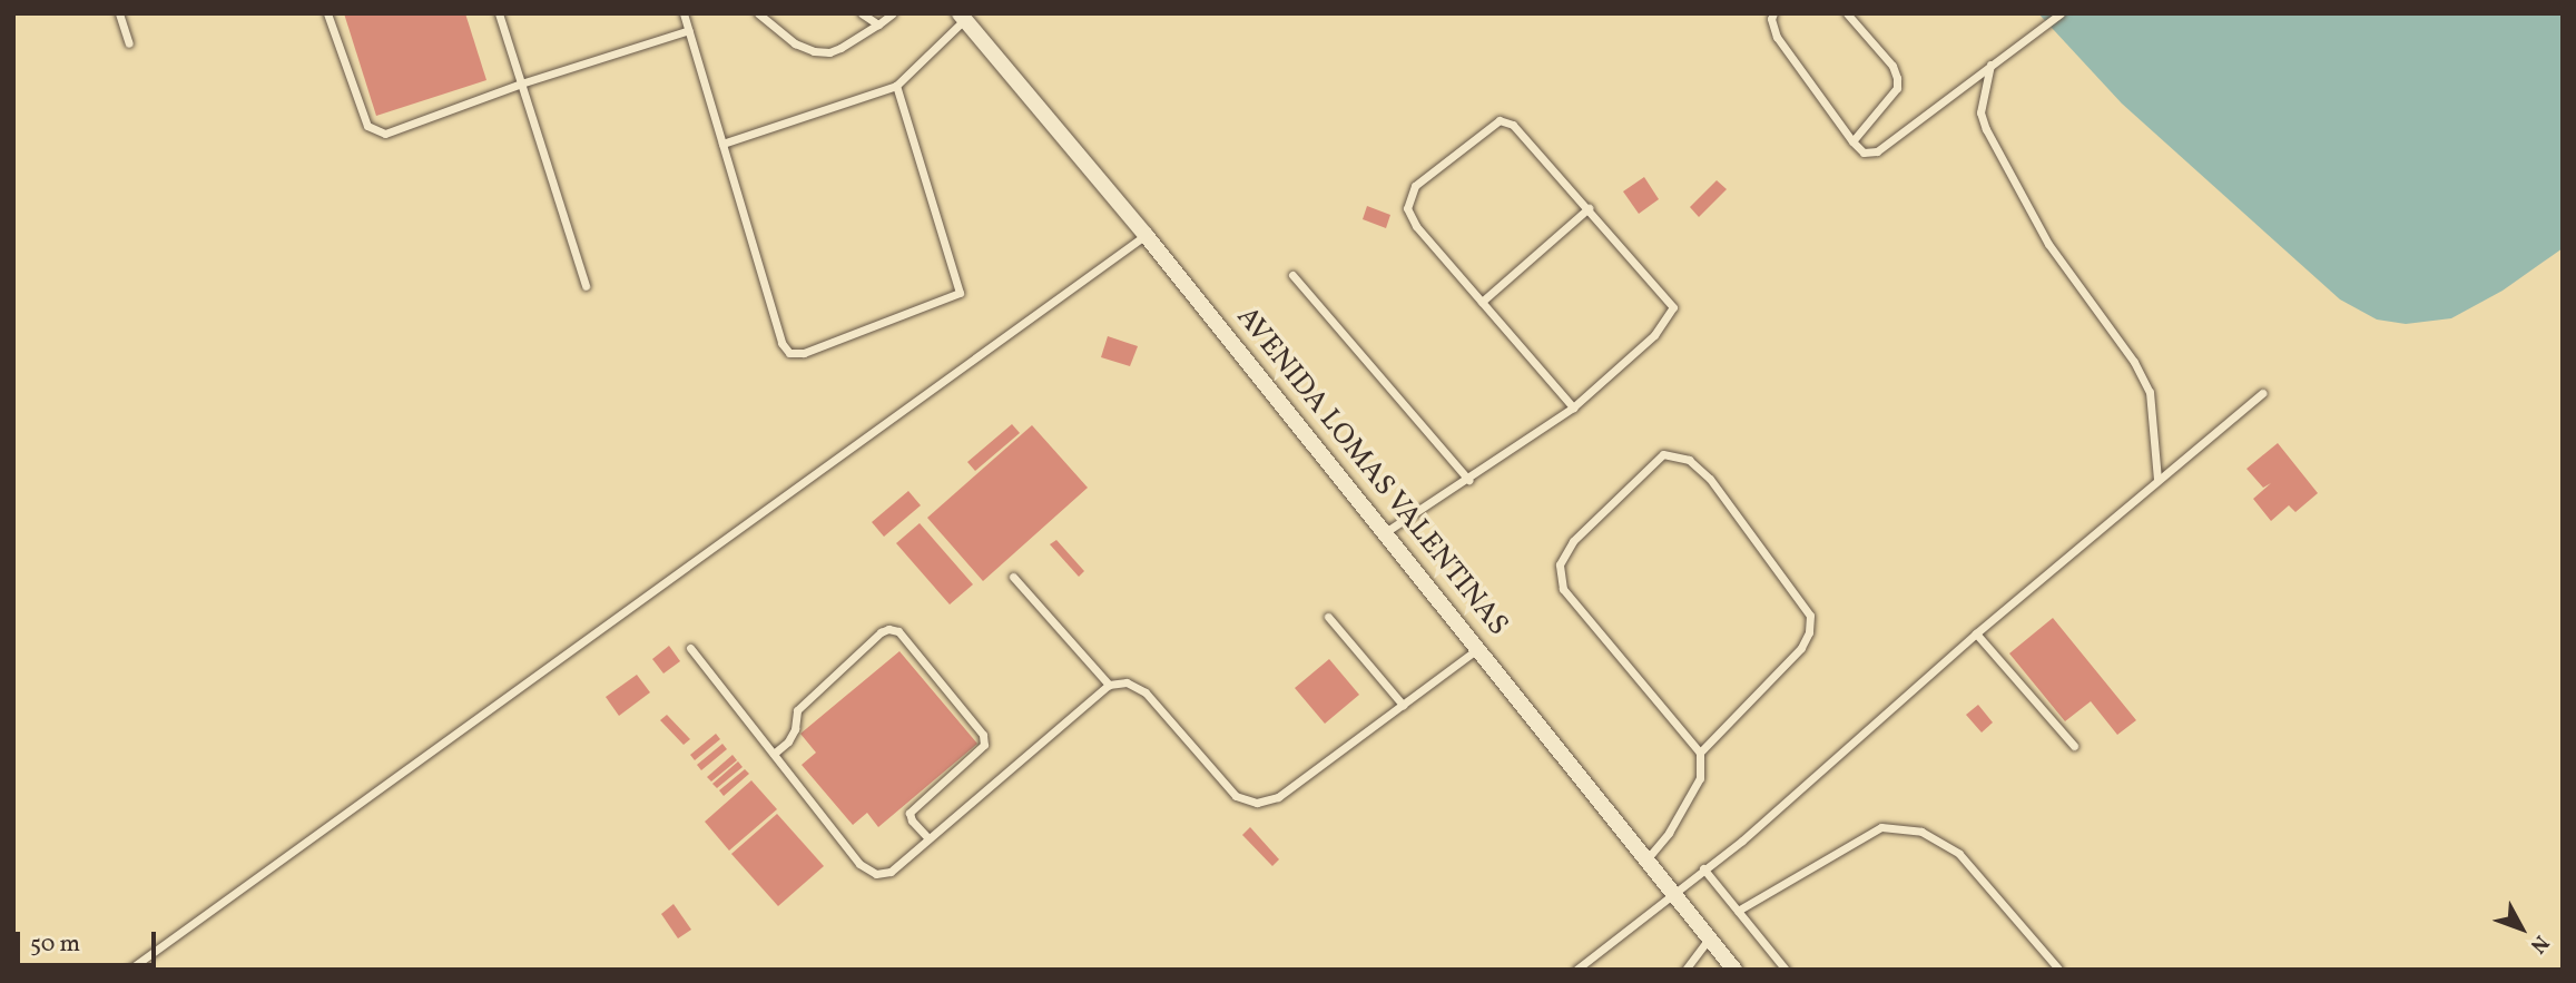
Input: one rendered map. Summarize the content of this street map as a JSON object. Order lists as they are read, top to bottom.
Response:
{
  "streets": {
    "street": ["AVENIDA LOMAS VALENTINAS"]
  },
  "scale_bar": "50 m",
  "north": "bottom right"
}
